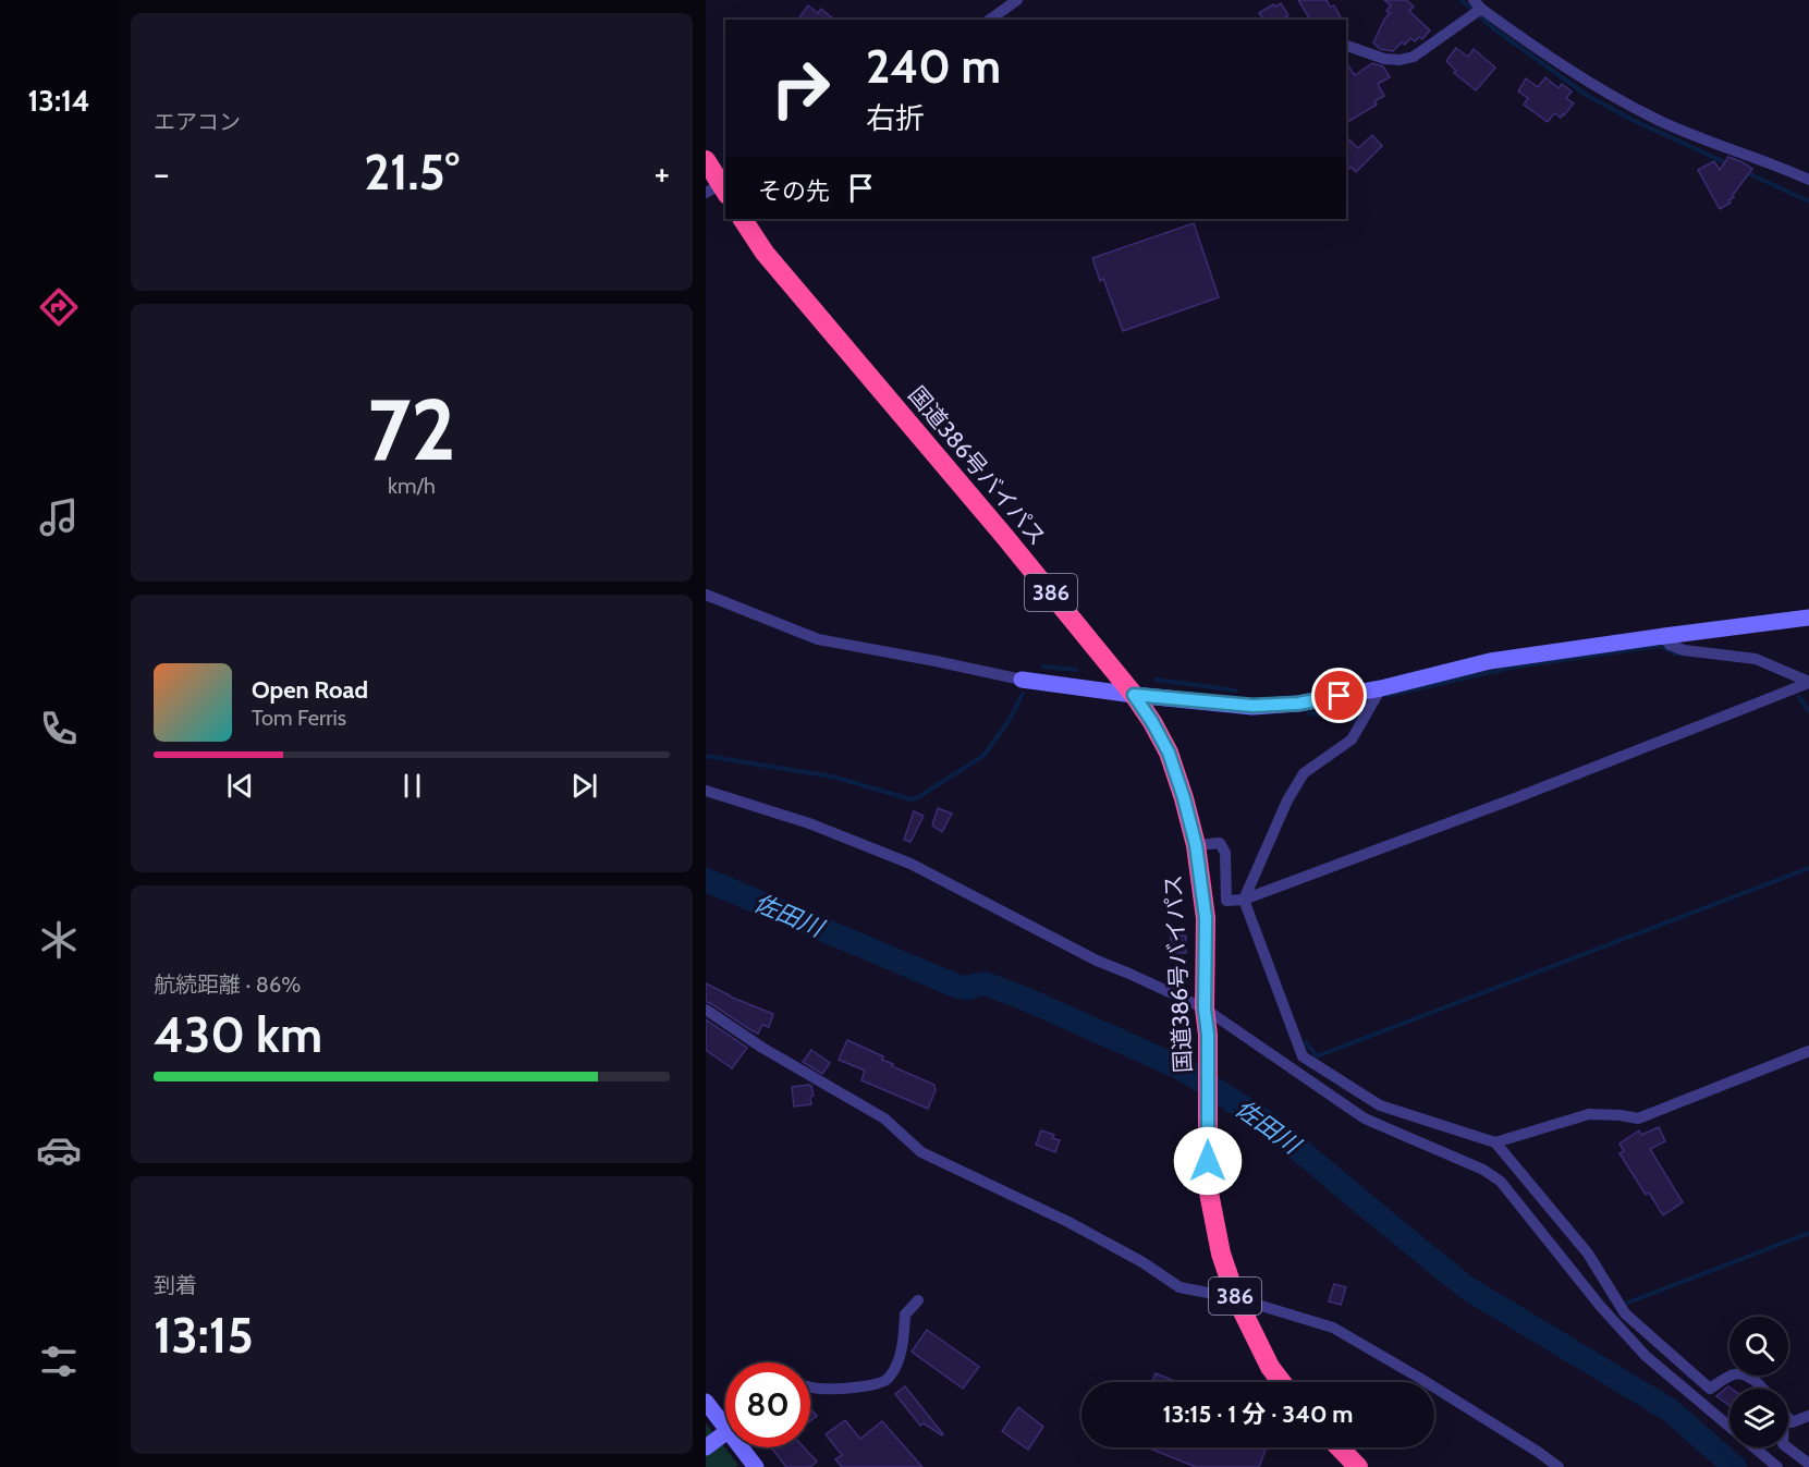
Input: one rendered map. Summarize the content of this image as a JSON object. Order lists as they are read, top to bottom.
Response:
{
  "streets": {
    "highway": ["国道386号バイパス", "386"]
  },
  "water": ["佐田川"],
  "page": {
    "tabs": "13:14",
    "tile": [
      "エアコン",
      ["72", "km/h"],
      ["航続距離 · 86%", "430 km"],
      ["到着", "13:15"]
    ],
    "turn": ["240 m", "右折"],
    "heat": ["−", "21.5°", "+"],
    "then": "その先",
    "song": ["Open Road", "Tom Ferris"],
    "limit": "80",
    "trip": "13:15 · 1 分 · 340 m"
  }
}
